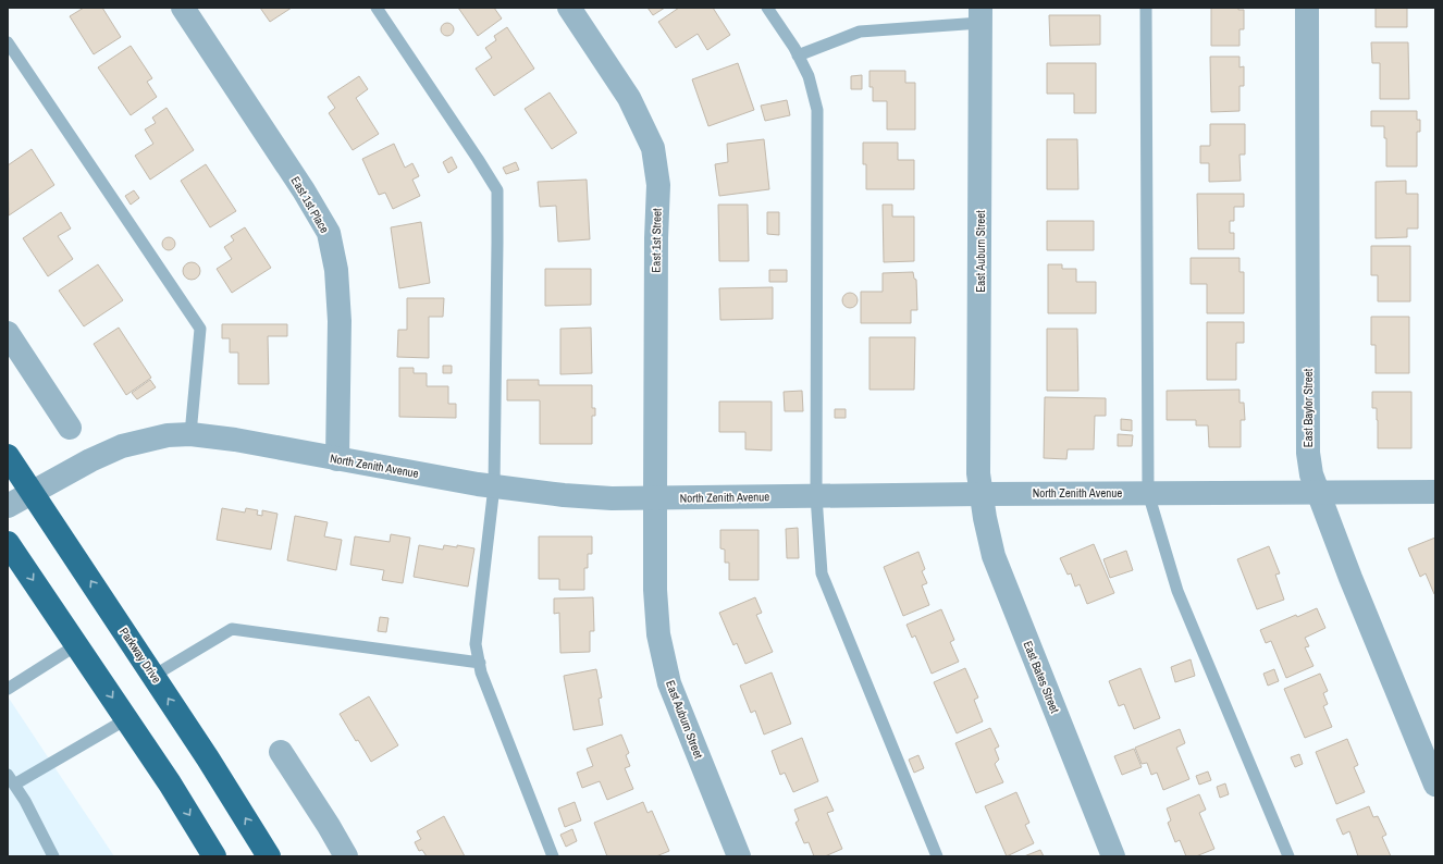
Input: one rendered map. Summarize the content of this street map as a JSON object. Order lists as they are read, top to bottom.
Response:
{
  "streets": {
    "highway": ["Parkway Drive"],
    "street": [
      "East 1st Place",
      "East 1st Street",
      "East Auburn Street",
      "East Baylor Street",
      "North Zenith Avenue",
      "East Bates Street"
    ]
  },
  "crossings": [
    ["East 1st Place", "North Zenith Avenue"],
    ["East 1st Street", "East Auburn Street"],
    ["East 1st Street", "North Zenith Avenue"],
    ["East Auburn Street", "North Zenith Avenue"],
    ["East Auburn Street", "East Bates Street"],
    ["East Baylor Street", "North Zenith Avenue"],
    ["North Zenith Avenue", "Parkway Drive"],
    ["North Zenith Avenue", "East Bates Street"]
  ]
}
